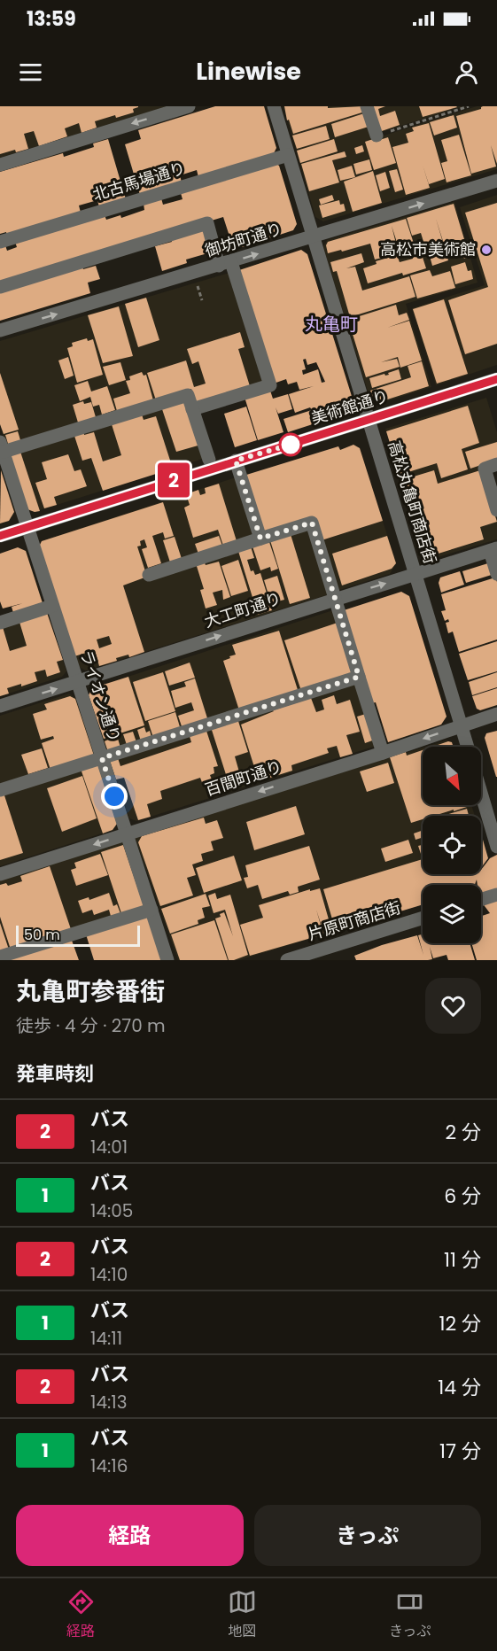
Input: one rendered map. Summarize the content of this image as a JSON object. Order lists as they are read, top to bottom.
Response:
{
  "streets": {
    "street": [
      "北古馬場通り",
      "御坊町通り",
      "美術館通り",
      "高松丸亀町商店街",
      "大工町通り",
      "ライオン通り",
      "百間町通り",
      "片原町商店街"
    ]
  },
  "crossings": [
    ["北古馬場通り", "高松丸亀町商店街"],
    ["御坊町通り", "高松丸亀町商店街"],
    ["美術館通り", "高松丸亀町商店街"],
    ["美術館通り", "ライオン通り"],
    ["高松丸亀町商店街", "大工町通り"],
    ["高松丸亀町商店街", "百間町通り"],
    ["大工町通り", "ライオン通り"],
    ["ライオン通り", "百間町通り"]
  ],
  "districts": ["丸亀町"],
  "places": ["高松市美術館"],
  "lines": ["bus line 2"],
  "scale_bar": "50 m",
  "north": "bottom right",
  "page": {
    "status": "13:59",
    "header": "Linewise",
    "on_map": "2",
    "scale": "50 m",
    "heading": [
      ["丸亀町参番街", "徒歩 · 4 分 · 270 m"],
      "発車時刻"
    ],
    "list": [
      {
        "mark": "2",
        "name": "バス",
        "note": "14:01",
        "value": "2 分"
      },
      {
        "mark": "1",
        "name": "バス",
        "note": "14:05",
        "value": "6 分"
      },
      {
        "mark": "2",
        "name": "バス",
        "note": "14:10",
        "value": "11 分"
      },
      {
        "mark": "1",
        "name": "バス",
        "note": "14:11",
        "value": "12 分"
      },
      {
        "mark": "2",
        "name": "バス",
        "note": "14:13",
        "value": "14 分"
      },
      {
        "mark": "1",
        "name": "バス",
        "note": "14:16",
        "value": "17 分"
      }
    ],
    "buttons": ["経路", "きっぷ"],
    "tabs": ["経路", "地図", "きっぷ"]
  }
}
